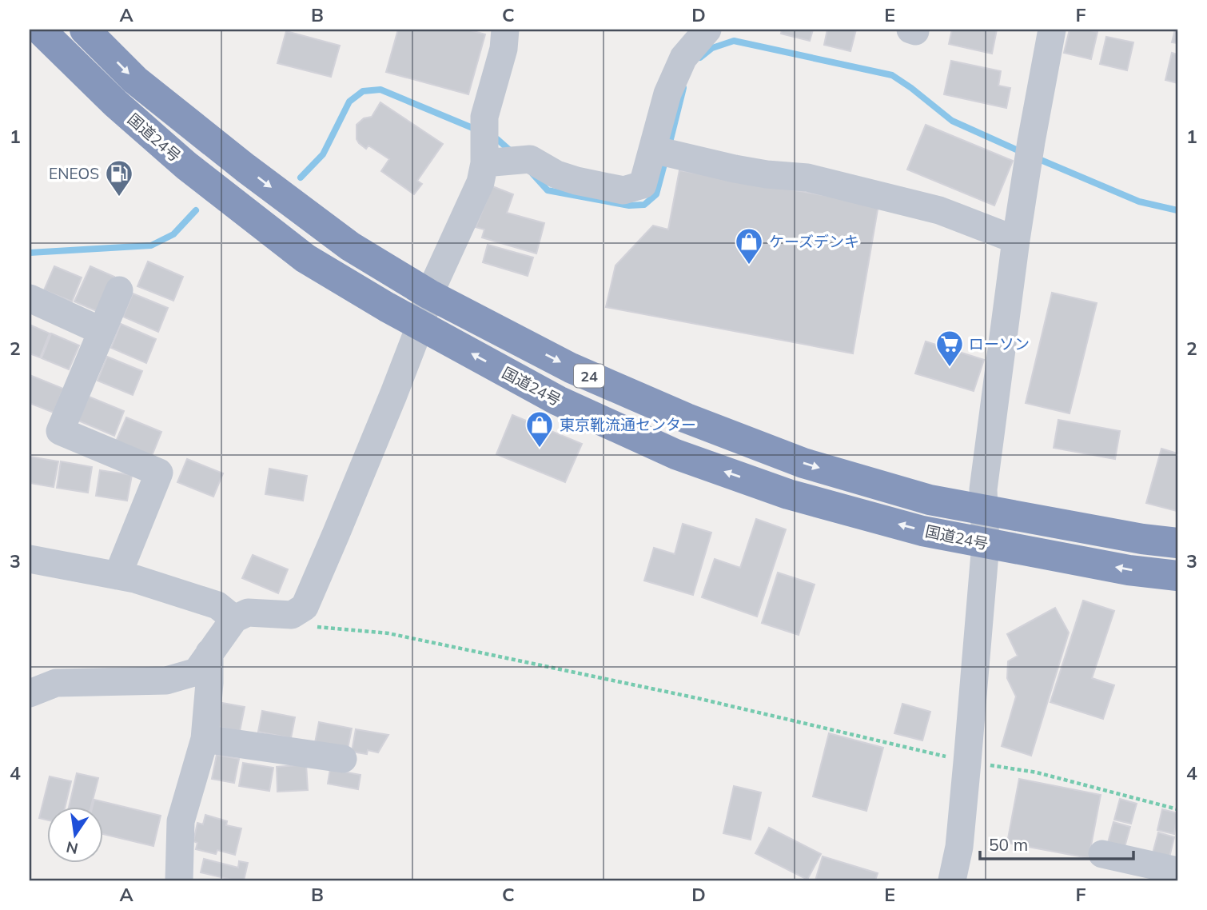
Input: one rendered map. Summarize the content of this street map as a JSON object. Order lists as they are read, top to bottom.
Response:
{
  "streets": {
    "highway": ["国道24号", "24"]
  },
  "places": {
    "fuel station": ["ENEOS"],
    "shop": ["ケーズデンキ", "東京靴流通センター"],
    "supermarket": ["ローソン"]
  },
  "scale_bar": "50 m",
  "north": "bottom",
  "grid": {
    "columns": [
      "A",
      "B",
      "C",
      "D",
      "E",
      "F"
    ],
    "rows": [
      "1",
      "2",
      "3",
      "4"
    ]
  }
}
